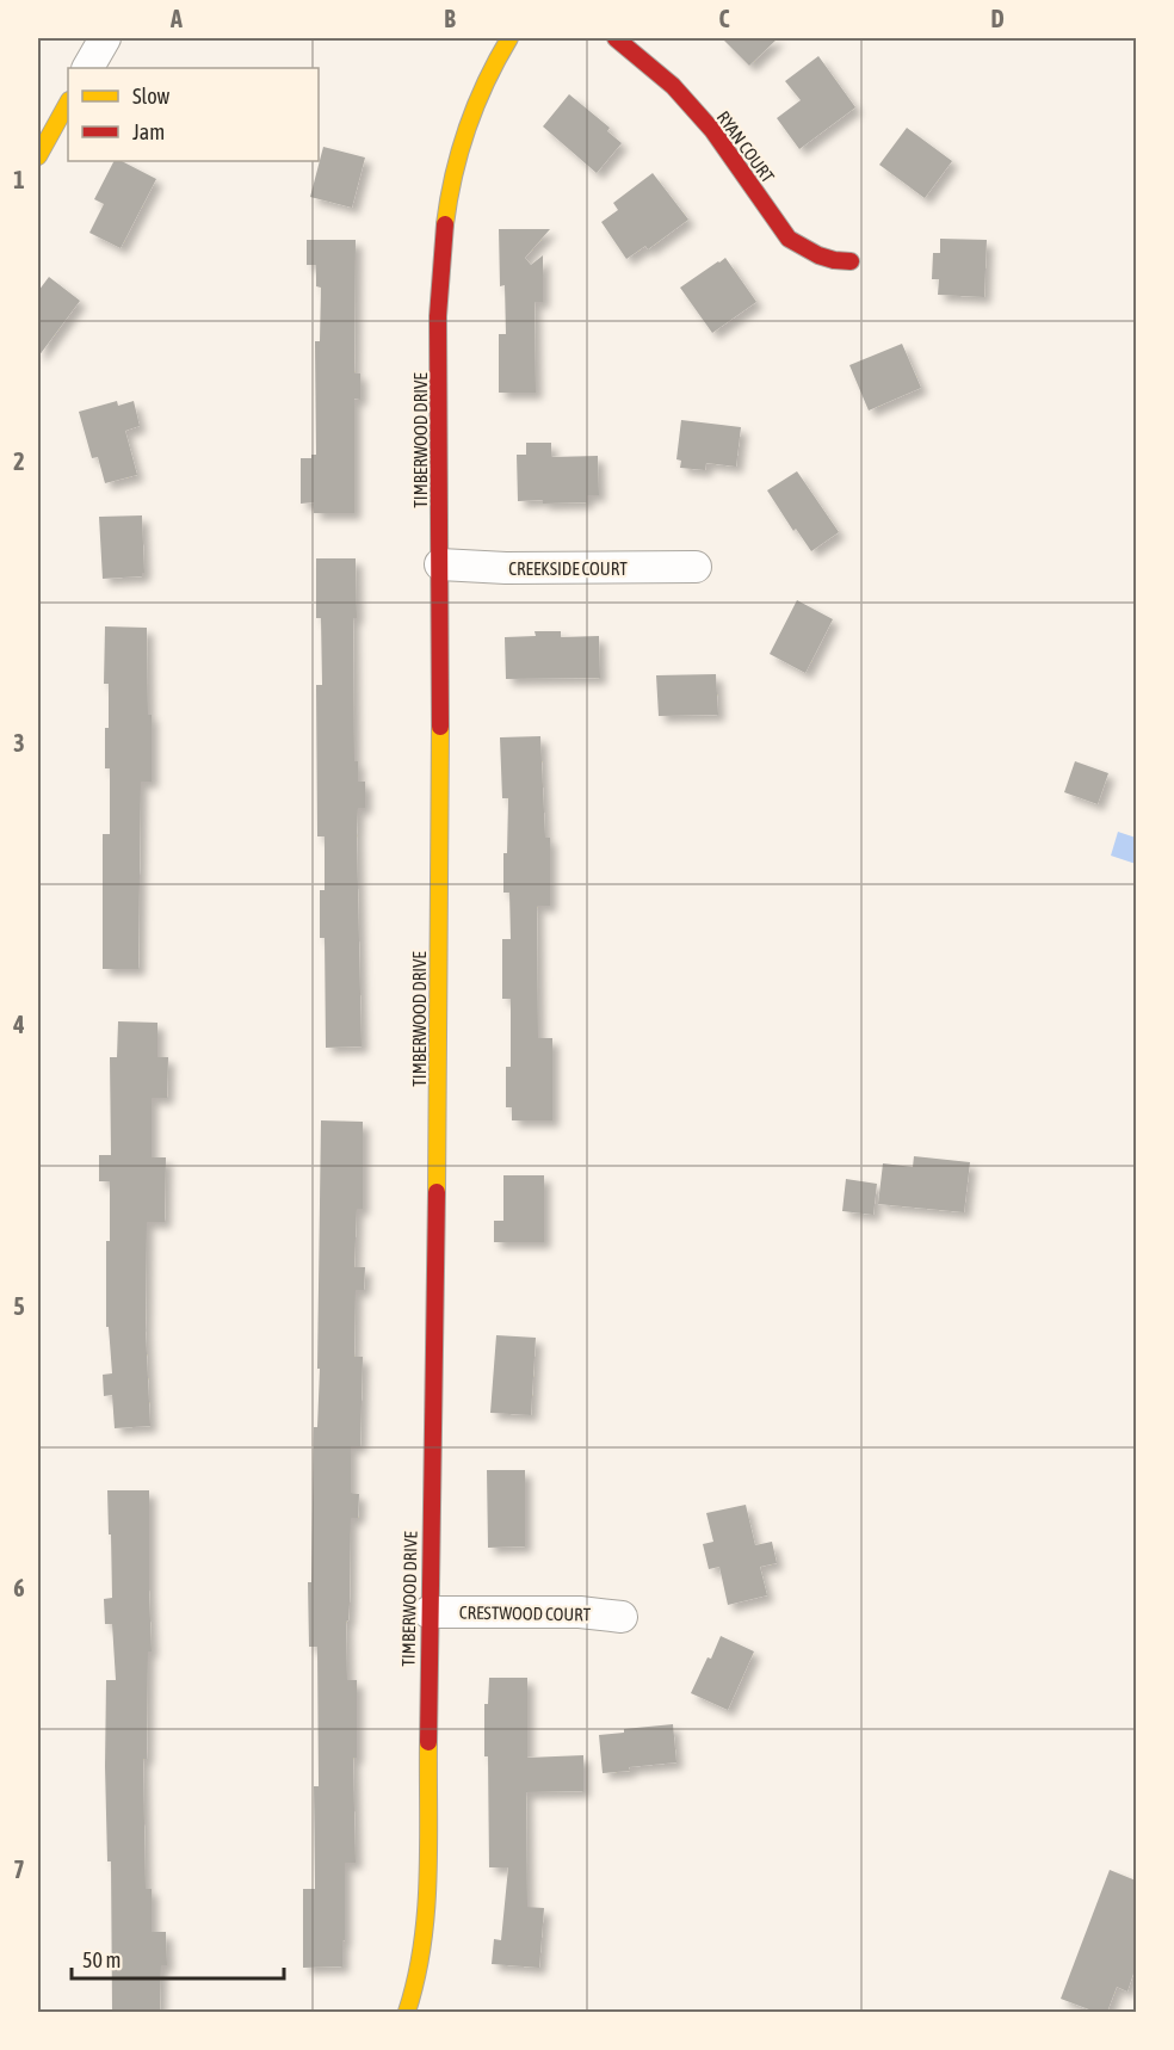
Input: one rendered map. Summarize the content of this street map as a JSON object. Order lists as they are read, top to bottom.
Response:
{
  "streets": {
    "street": [
      "RYAN COURT",
      "TIMBERWOOD DRIVE",
      "CREEKSIDE COURT",
      "CRESTWOOD COURT"
    ]
  },
  "crossings": [
    ["TIMBERWOOD DRIVE", "CREEKSIDE COURT"],
    ["TIMBERWOOD DRIVE", "CRESTWOOD COURT"]
  ],
  "legend": ["Slow", "Jam"],
  "scale_bar": "50 m",
  "grid": {
    "columns": [
      "A",
      "B",
      "C",
      "D"
    ],
    "rows": [
      "1",
      "2",
      "3",
      "4",
      "5",
      "6",
      "7"
    ]
  }
}
